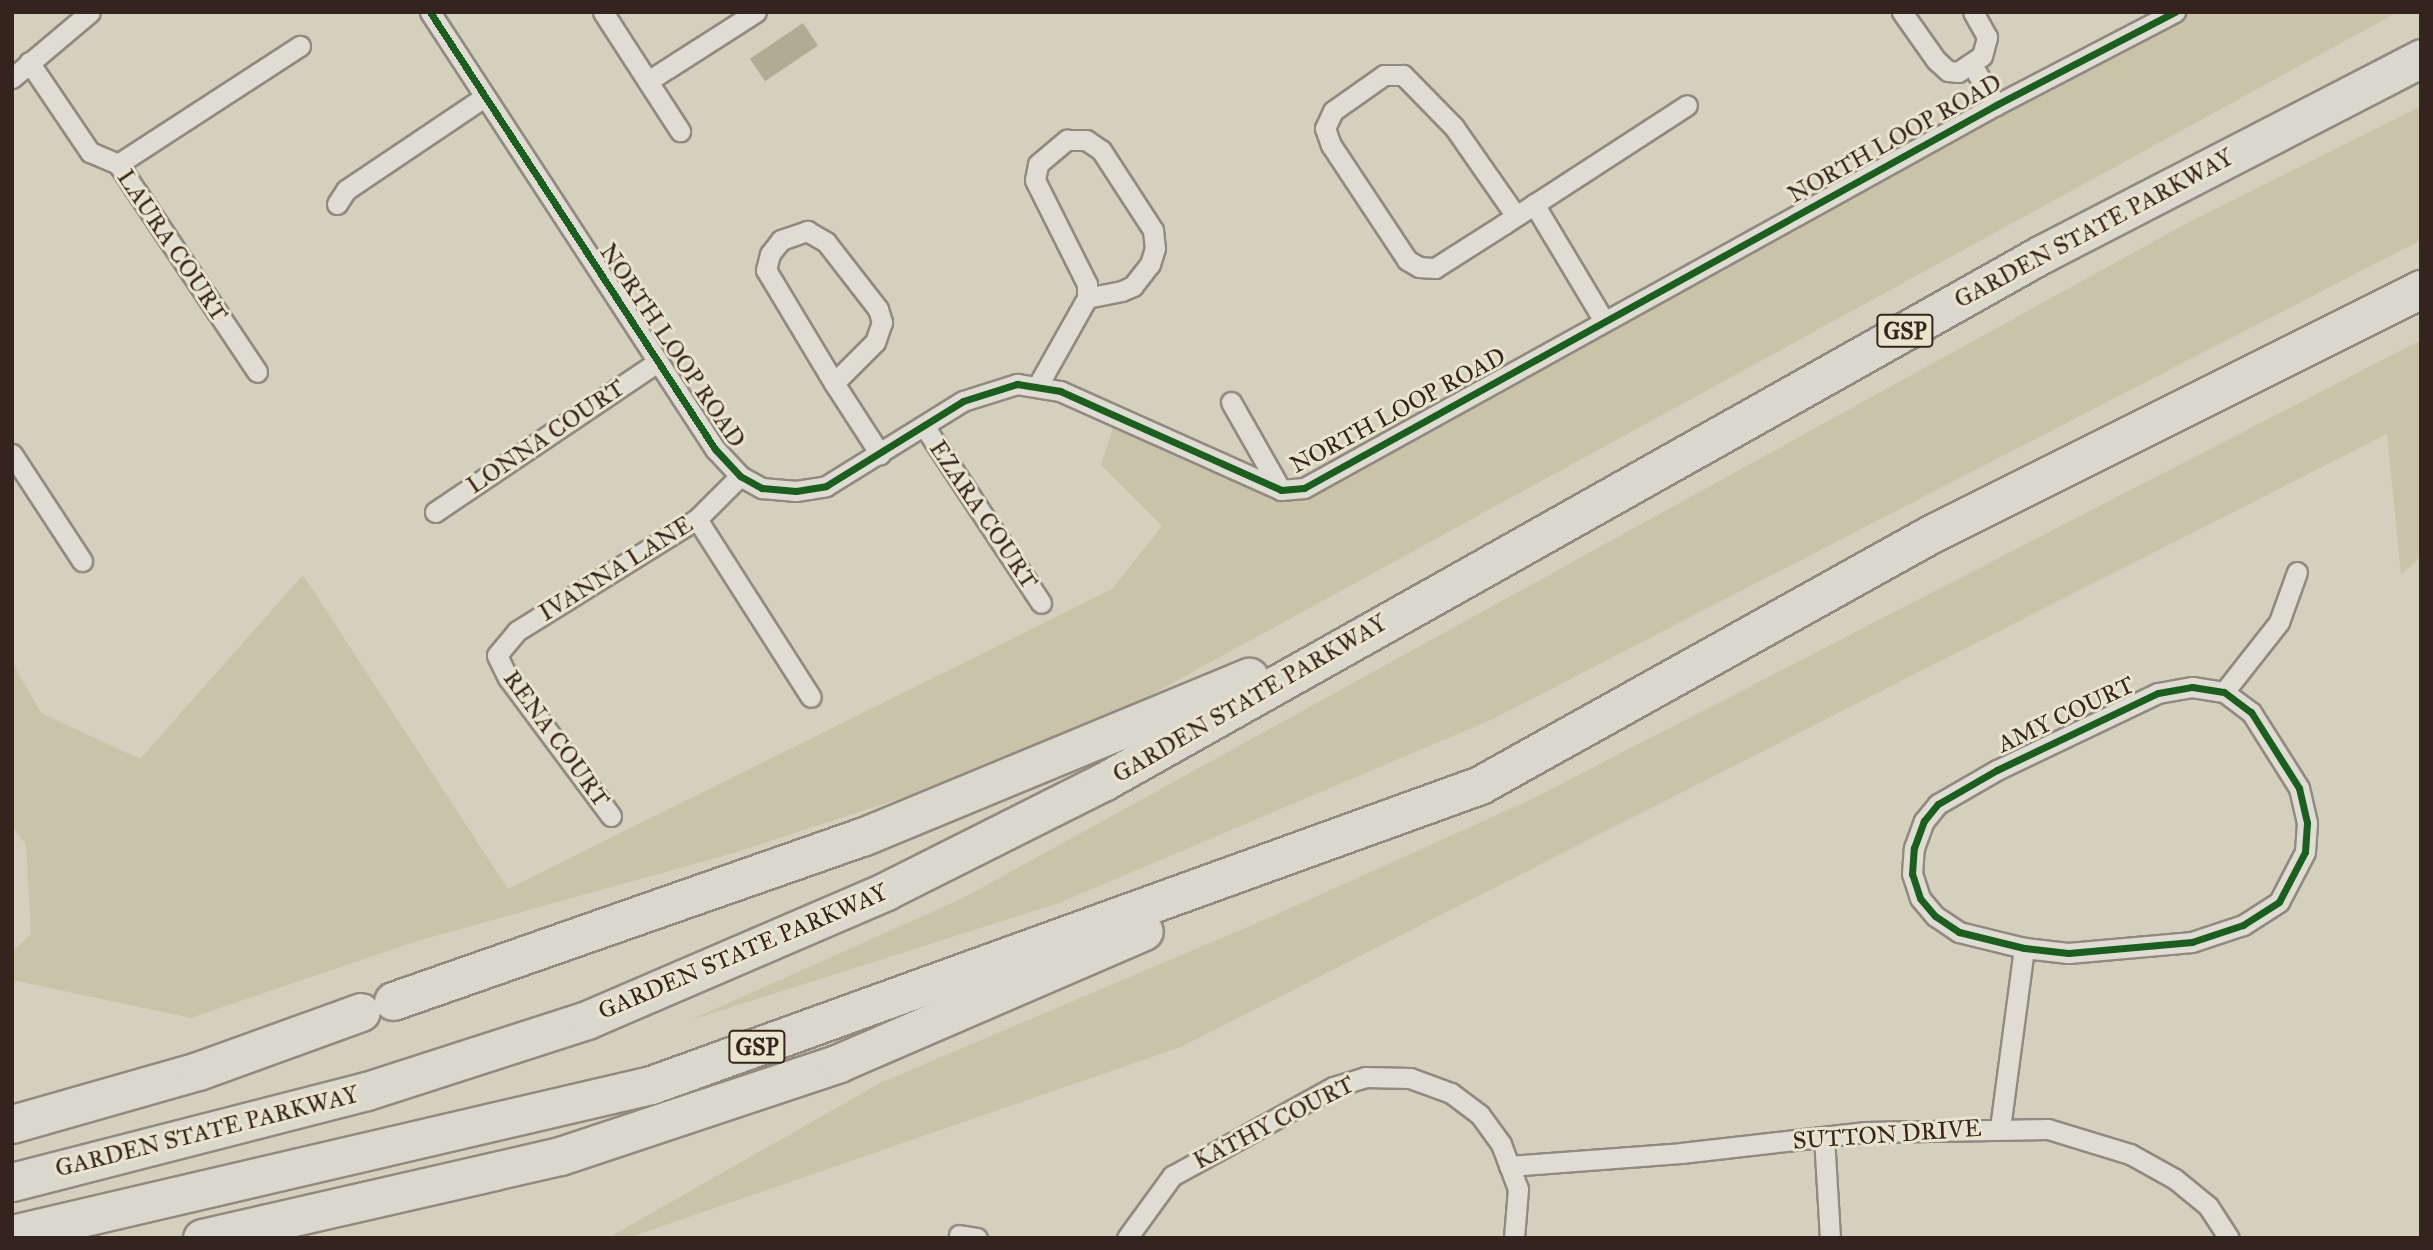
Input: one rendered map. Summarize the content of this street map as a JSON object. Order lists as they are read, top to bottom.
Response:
{
  "streets": {
    "highway": ["GARDEN STATE PARKWAY", "GSP"],
    "street": [
      "NORTH LOOP ROAD",
      "LAURA COURT",
      "LONNA COURT",
      "EZARA COURT",
      "IVANNA LANE",
      "AMY COURT",
      "RENA COURT",
      "KATHY COURT",
      "SUTTON DRIVE"
    ]
  },
  "crossings": [
    ["NORTH LOOP ROAD", "LONNA COURT"],
    ["NORTH LOOP ROAD", "EZARA COURT"],
    ["NORTH LOOP ROAD", "IVANNA LANE"],
    ["IVANNA LANE", "RENA COURT"],
    ["KATHY COURT", "SUTTON DRIVE"]
  ]
}
